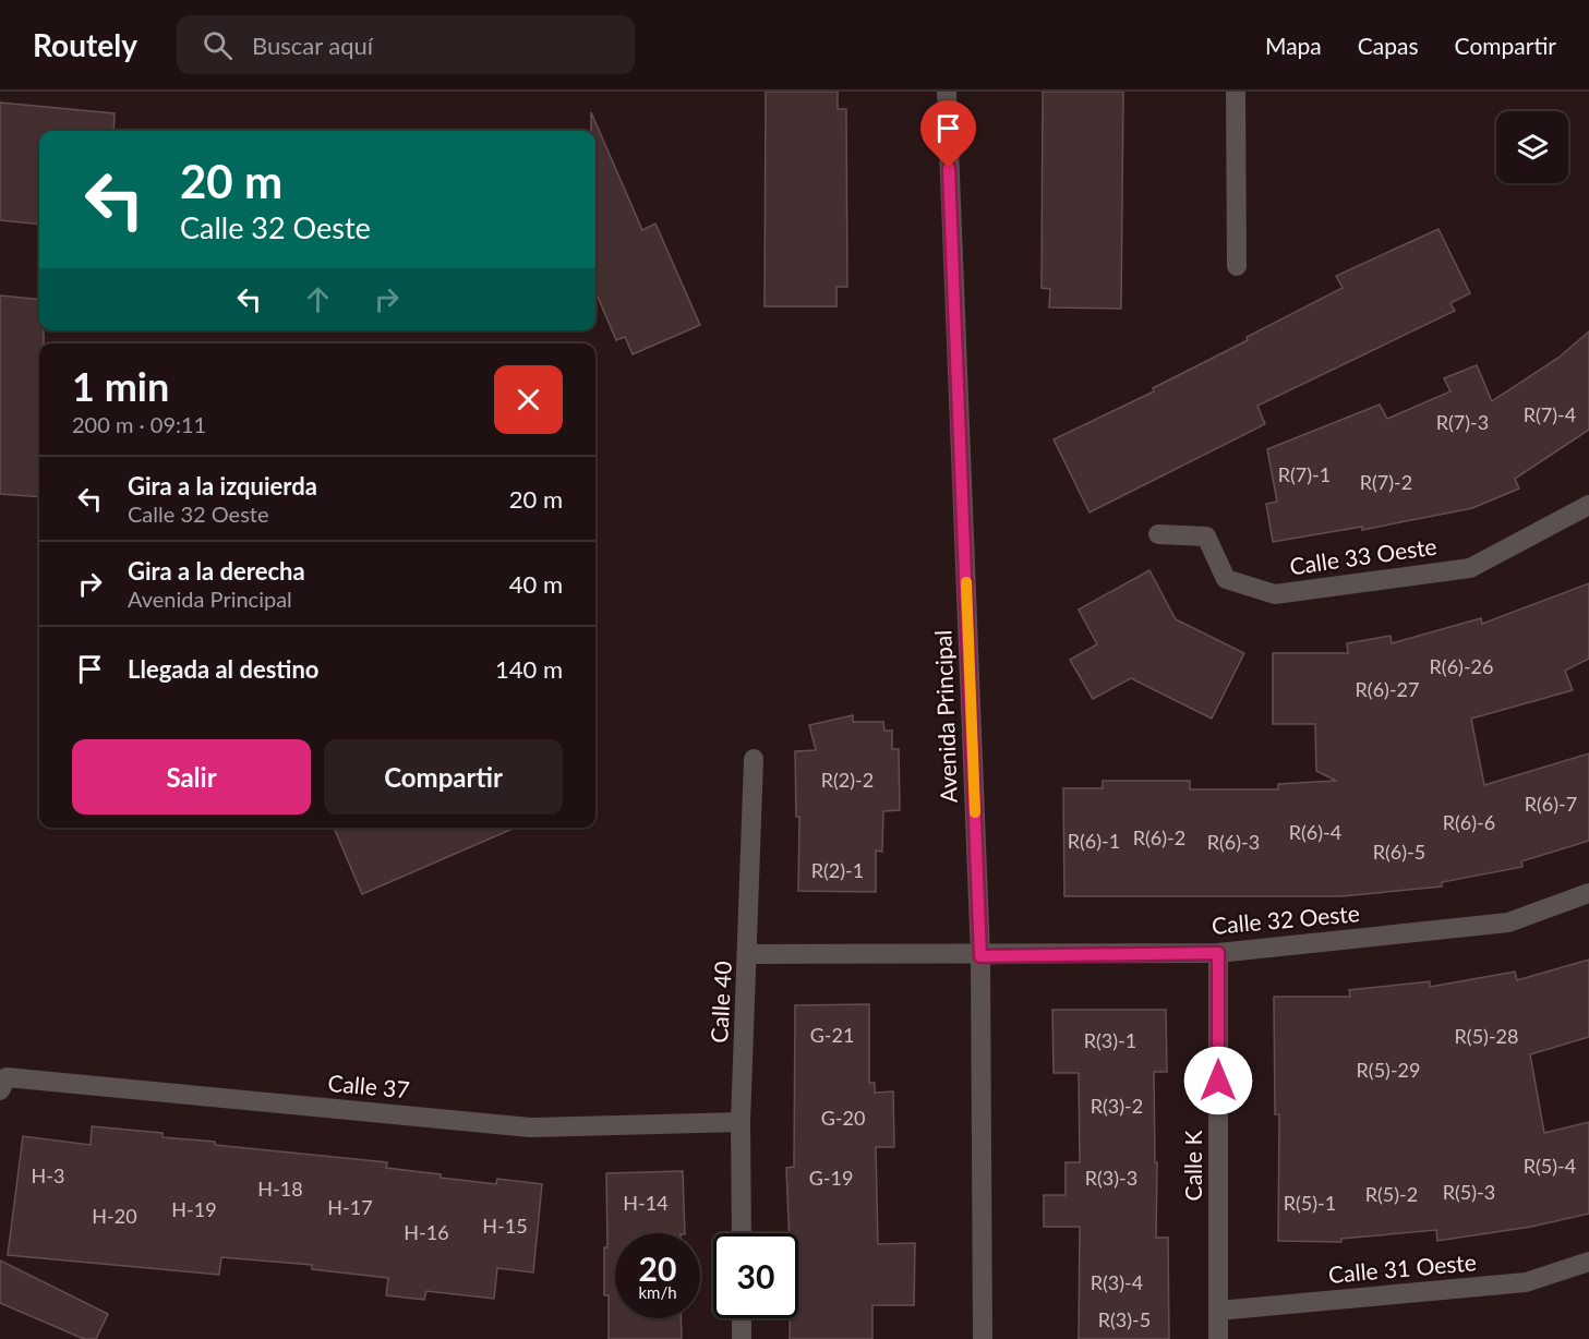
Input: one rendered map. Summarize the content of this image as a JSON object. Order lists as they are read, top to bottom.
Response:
{
  "streets": {
    "street": [
      "Calle 33 Oeste",
      "Avenida Principal",
      "Calle 32 Oeste",
      "Calle 40",
      "Calle 37",
      "Calle K",
      "Calle 31 Oeste"
    ]
  },
  "crossings": [
    ["Avenida Principal", "Calle 32 Oeste"],
    ["Calle 32 Oeste", "Calle 40"],
    ["Calle 32 Oeste", "Calle K"],
    ["Calle 40", "Calle 37"],
    ["Calle K", "Calle 31 Oeste"]
  ],
  "house_numbers": [
    "R(7)-4",
    "R(7)-3",
    "R(7)-1",
    "R(7)-2",
    "R(6)-26",
    "R(6)-27",
    "R(2)-2",
    "R(6)-7",
    "R(6)-6",
    "R(6)-4",
    "R(6)-2",
    "R(6)-1",
    "R(6)-3",
    "R(6)-5",
    "R(2)-1",
    "G-21",
    "R(5)-28",
    "R(3)-1",
    "R(5)-29",
    "R(3)-2",
    "G-20",
    "R(5)-4",
    "H-3",
    "G-19",
    "R(3)-3",
    "H-18",
    "R(5)-3",
    "R(5)-2",
    "H-14",
    "R(5)-1",
    "H-17",
    "H-19",
    "H-20",
    "H-15",
    "H-16",
    "R(3)-4",
    "R(3)-5"
  ],
  "page": {
    "header": "Routely",
    "search": "Buscar aquí",
    "nav": ["Mapa", "Capas", "Compartir"],
    "turn": ["20 m", "Calle 32 Oeste"],
    "heading": ["1 min", "200 m · 09:11"],
    "list": [
      {
        "name": "Gira a la izquierda",
        "note": "Calle 32 Oeste",
        "value": "20 m"
      },
      {
        "name": "Gira a la derecha",
        "note": "Avenida Principal",
        "value": "40 m"
      },
      {
        "name": "Llegada al destino",
        "value": "140 m"
      }
    ],
    "buttons": ["Salir", "Compartir"],
    "speed": "20 km/h",
    "limit": "30"
  }
}
